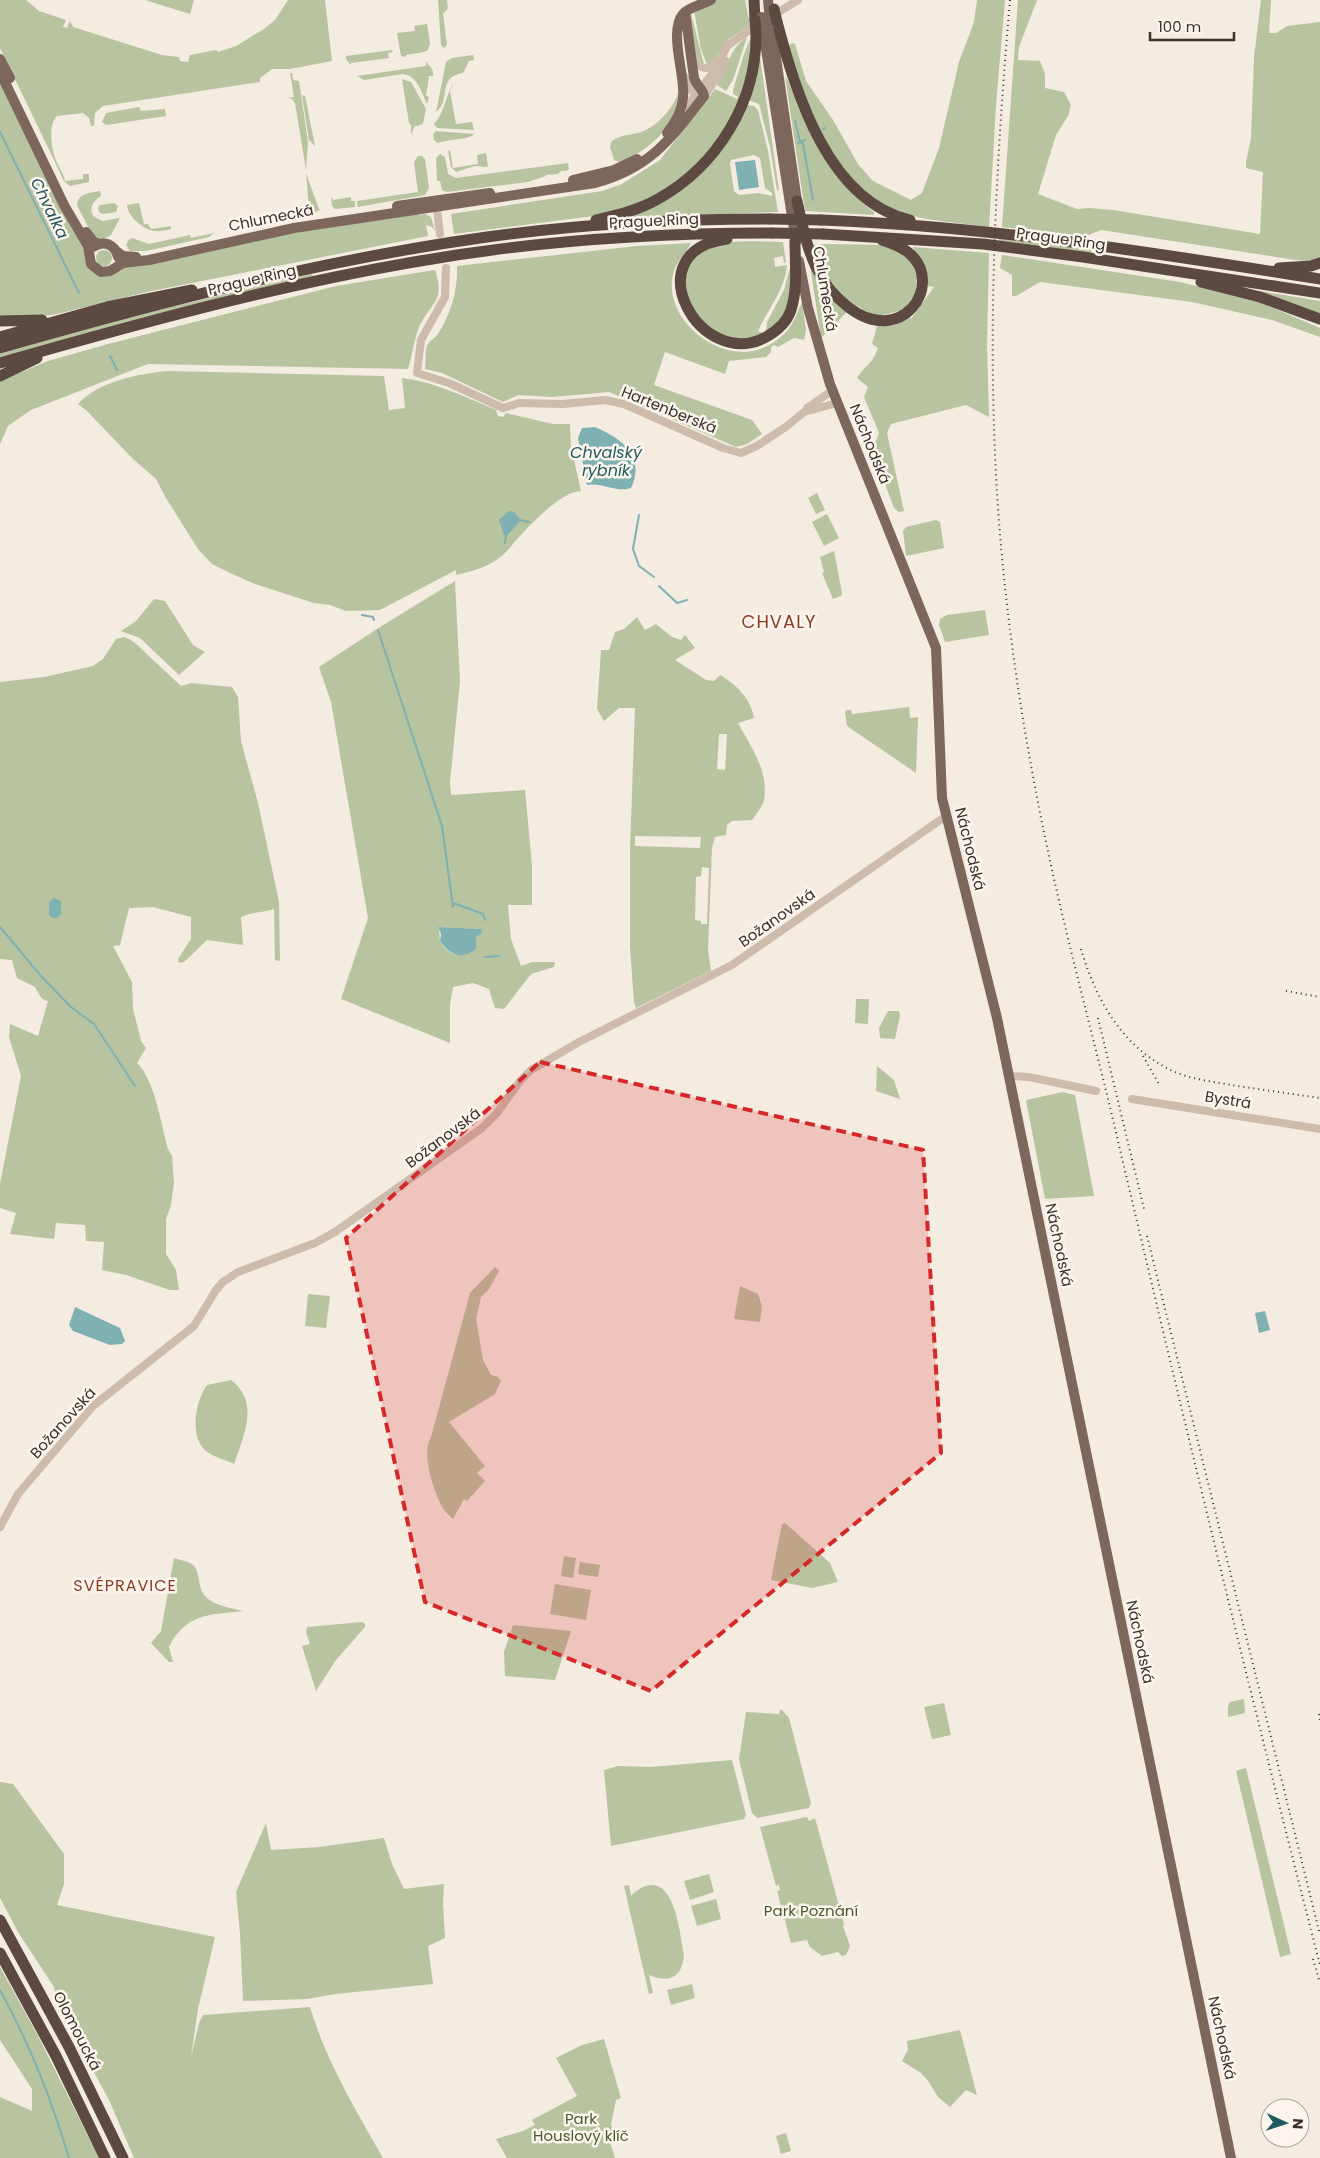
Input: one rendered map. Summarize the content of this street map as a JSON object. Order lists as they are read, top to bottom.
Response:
{
  "streets": {
    "highway": ["Prague Ring", "Olomoucká"],
    "main road": ["Chlumecká", "Náchodská"],
    "street": ["Hartenberská", "Božanovská", "Bystrá"]
  },
  "crossings": [
    ["Chlumecká", "Náchodská"],
    ["Hartenberská", "Náchodská"],
    ["Náchodská", "Božanovská"]
  ],
  "districts": ["CHVALY", "SVÉPRAVICE"],
  "water": ["Chvalka", "Chvalský rybník"],
  "parks": ["Park Poznání", "Park Houslový klíč"],
  "scale_bar": "100 m",
  "north": "right"
}
